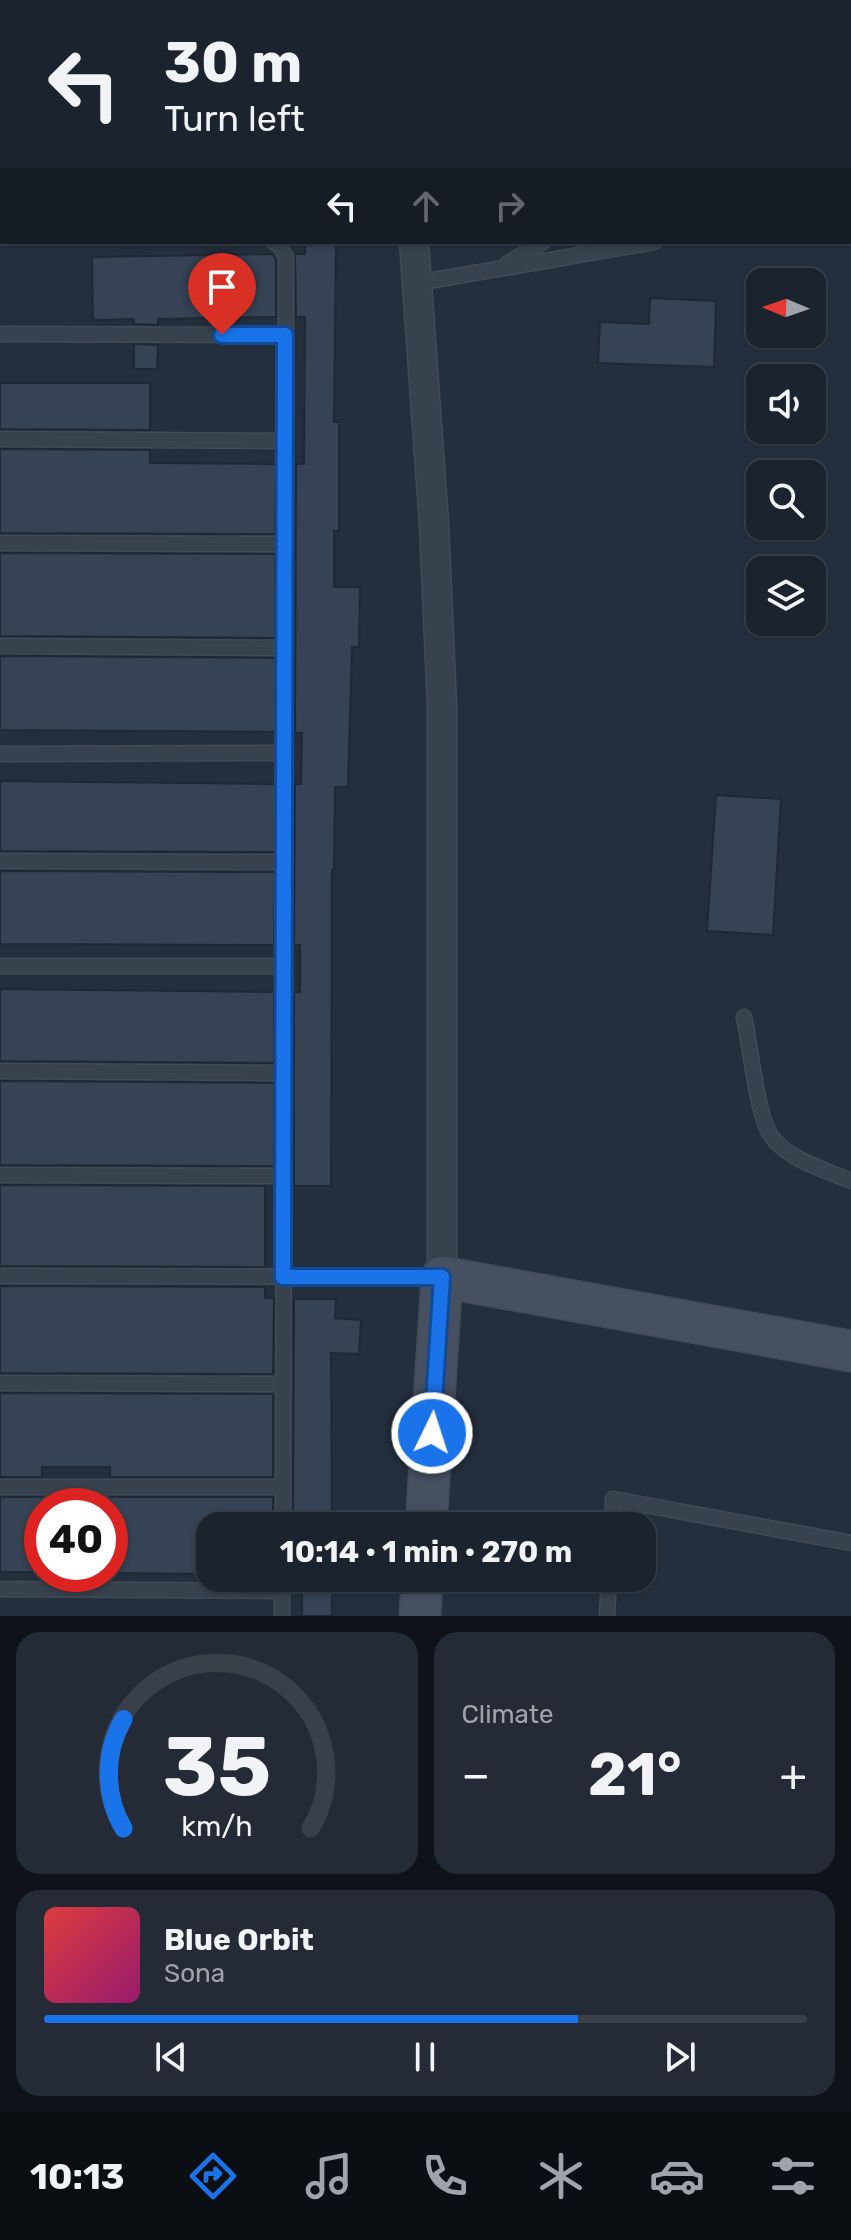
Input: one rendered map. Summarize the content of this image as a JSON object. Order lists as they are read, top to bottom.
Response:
{
  "north": "left",
  "page": {
    "turn": ["30 m", "Turn left"],
    "limit": "40",
    "trip": "10:14 · 1 min · 270 m",
    "tile": "Climate",
    "heat": ["−", "21°", "+"],
    "song": ["Blue Orbit", "Sona"],
    "tabs": "10:13",
    "gauge": ["35", "km/h"]
  }
}
